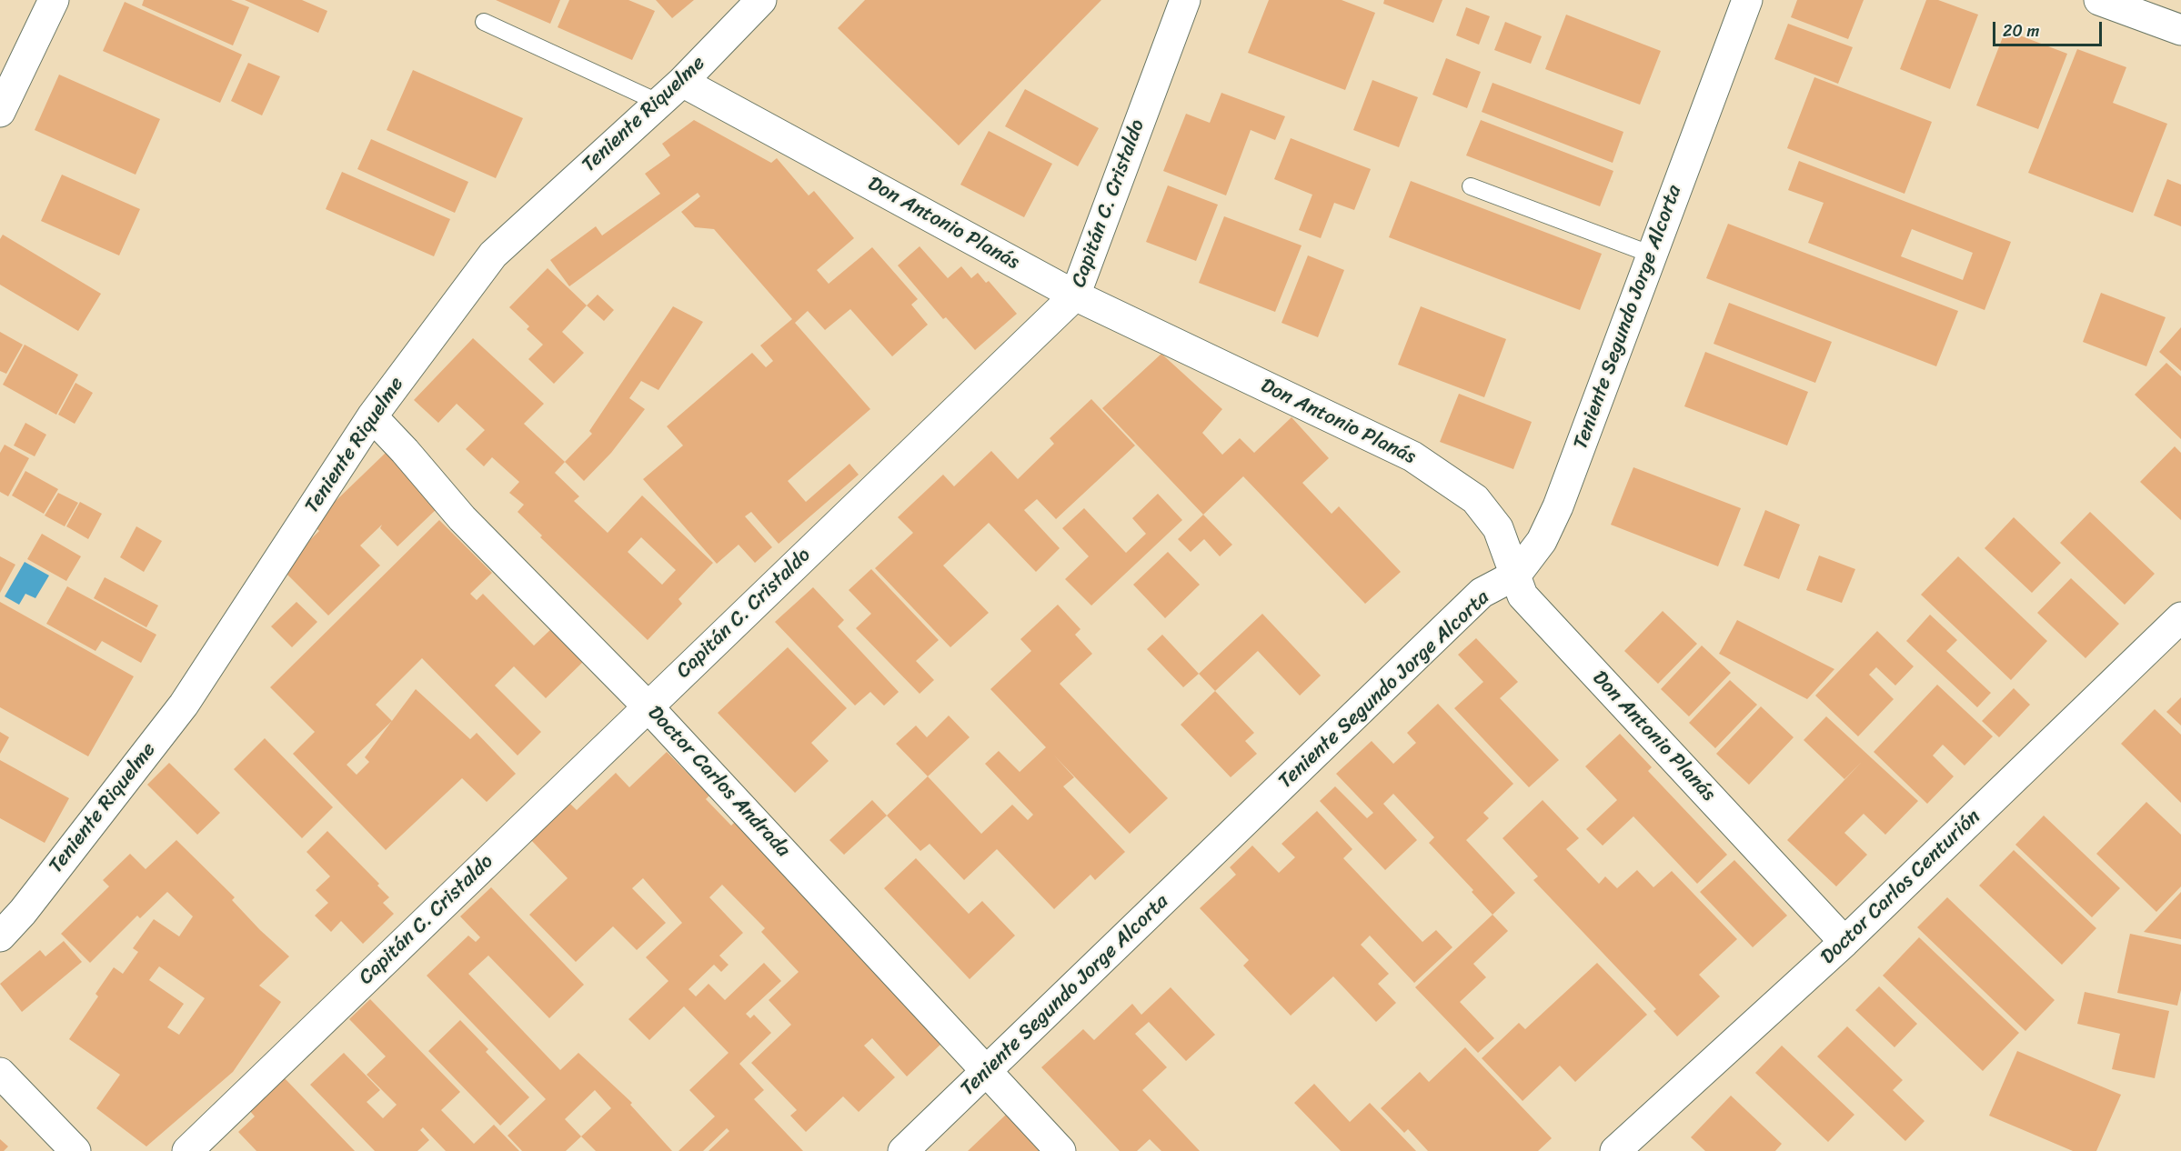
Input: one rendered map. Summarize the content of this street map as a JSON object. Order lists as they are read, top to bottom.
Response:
{
  "streets": {
    "street": [
      "Teniente Riquelme",
      "Capitán C. Cristaldo",
      "Don Antonio Planás",
      "Teniente Segundo Jorge Alcorta",
      "Doctor Carlos Andrada",
      "Doctor Carlos Centurión"
    ]
  },
  "crossings": [
    ["Teniente Riquelme", "Don Antonio Planás"],
    ["Teniente Riquelme", "Doctor Carlos Andrada"],
    ["Capitán C. Cristaldo", "Don Antonio Planás"],
    ["Capitán C. Cristaldo", "Doctor Carlos Andrada"],
    ["Don Antonio Planás", "Teniente Segundo Jorge Alcorta"],
    ["Don Antonio Planás", "Doctor Carlos Centurión"],
    ["Teniente Segundo Jorge Alcorta", "Doctor Carlos Andrada"]
  ],
  "scale_bar": "20 m"
}
